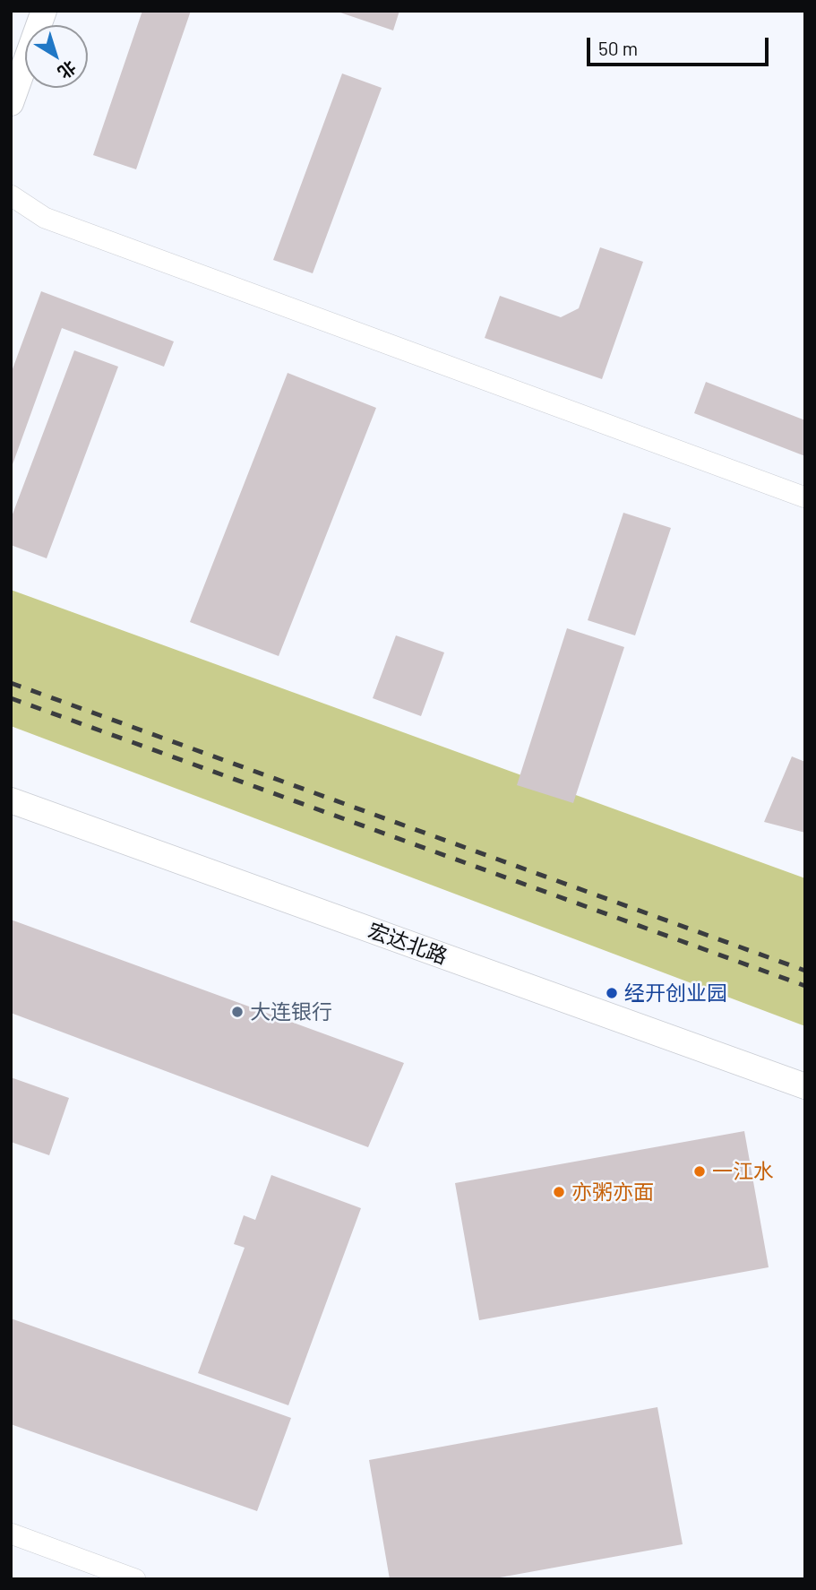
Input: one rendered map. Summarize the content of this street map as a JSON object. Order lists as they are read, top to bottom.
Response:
{
  "streets": {
    "street": ["宏达北路"]
  },
  "places": [
    "经开创业园",
    "大连银行",
    "一江水",
    "亦粥亦面"
  ],
  "scale_bar": "50 m",
  "north": "bottom right"
}
